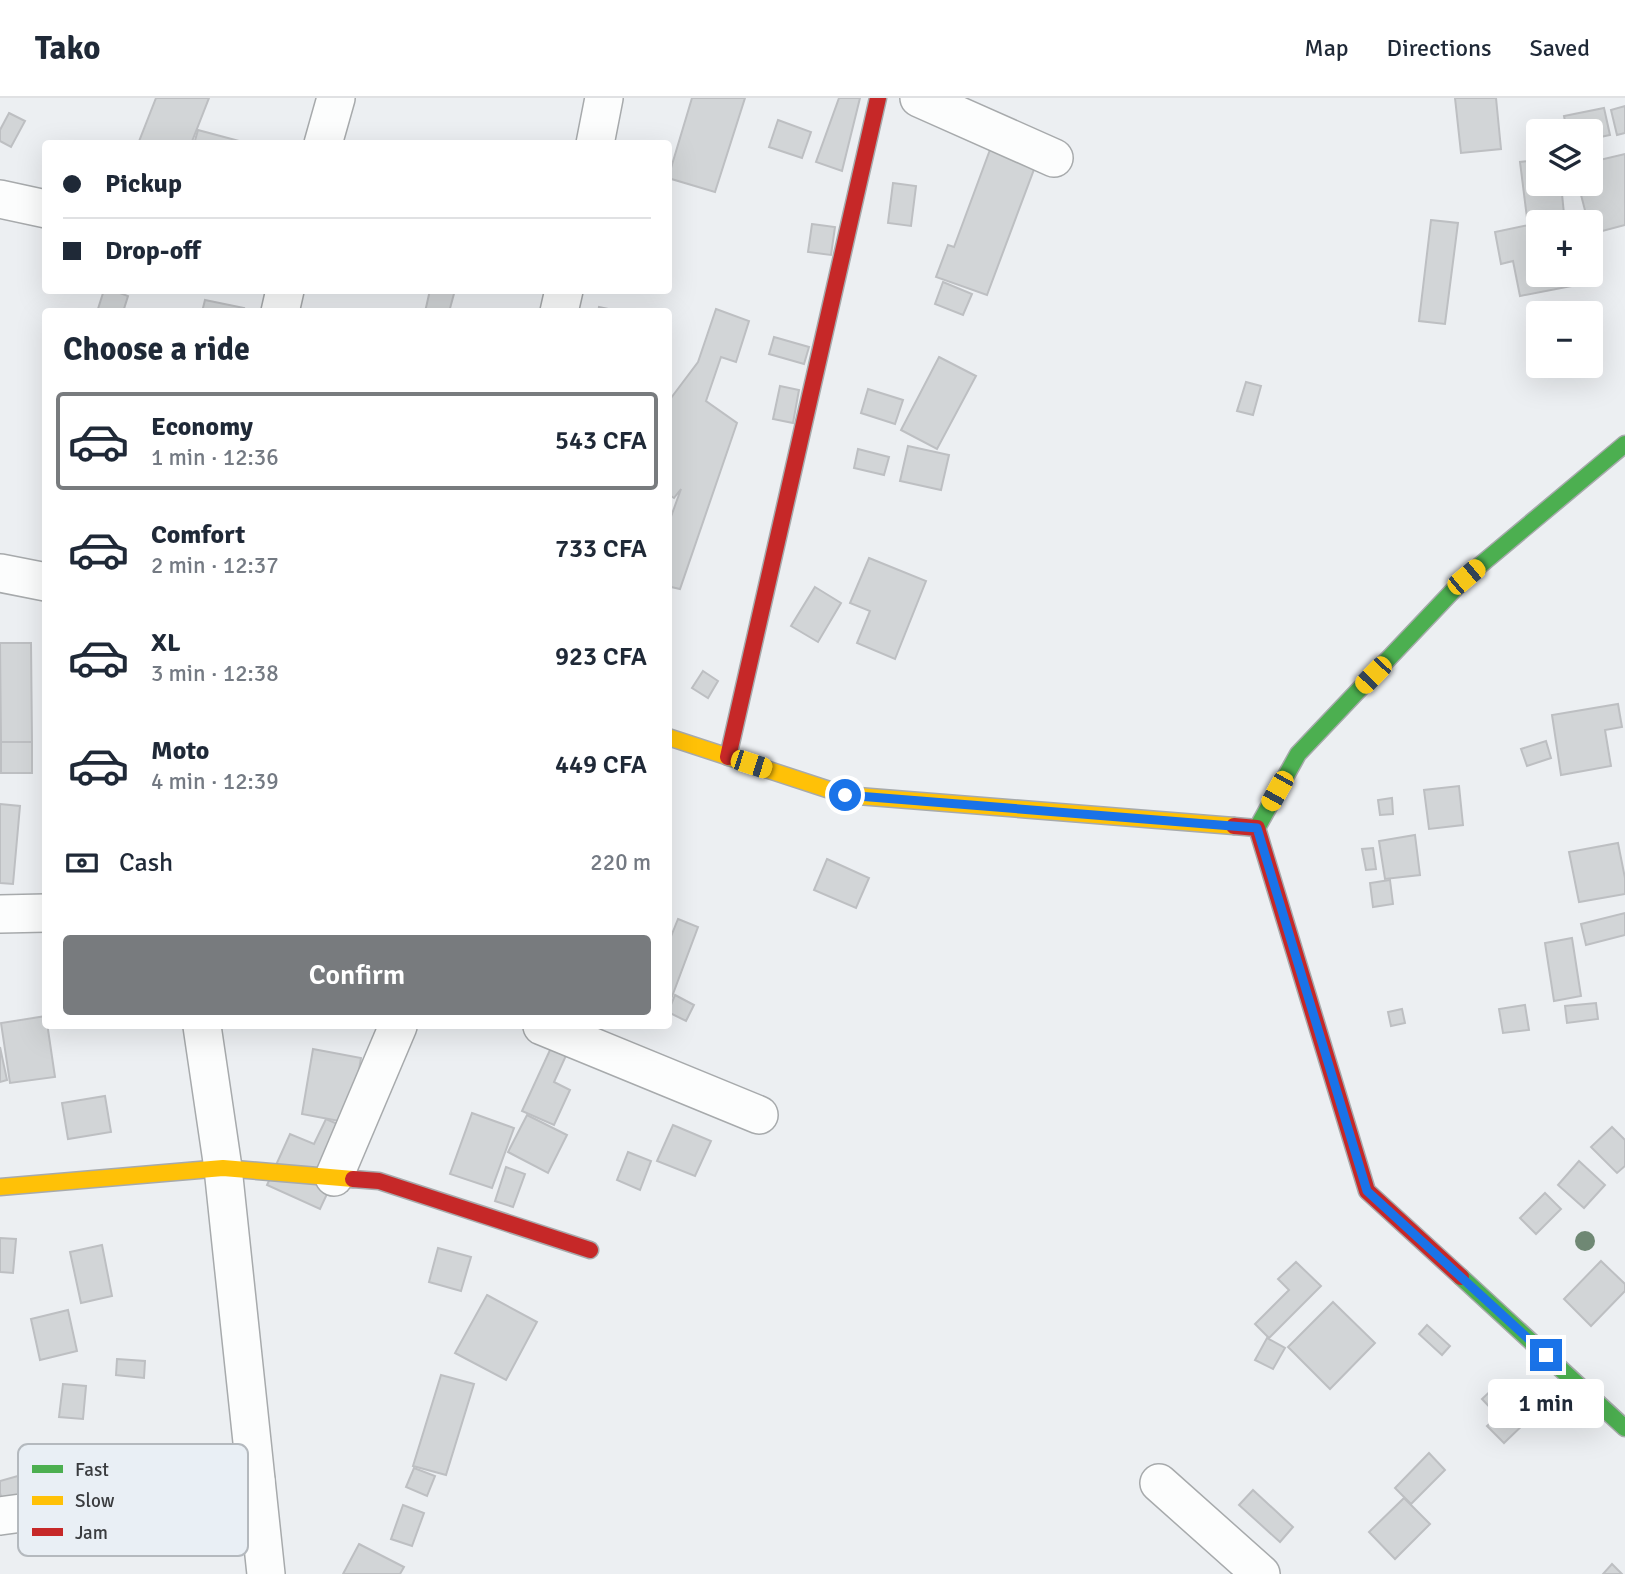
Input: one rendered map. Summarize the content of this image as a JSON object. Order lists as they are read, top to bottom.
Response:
{
  "legend": ["Fast", "Slow", "Jam"],
  "page": {
    "header": "Tako",
    "nav": ["Map", "Directions", "Saved"],
    "map_buttons": ["+", "−"],
    "banner": ["Pickup", "Drop-off"],
    "heading": "Choose a ride",
    "list": [
      {
        "name": "Economy",
        "note": "1 min · 12:36",
        "value": "543 CFA"
      },
      {
        "name": "Comfort",
        "note": "2 min · 12:37",
        "value": "733 CFA"
      },
      {
        "name": "XL",
        "note": "3 min · 12:38",
        "value": "923 CFA"
      },
      {
        "name": "Moto",
        "note": "4 min · 12:39",
        "value": "449 CFA"
      }
    ],
    "pay": ["Cash", "220 m"],
    "buttons": "Confirm",
    "bubble": "1 min"
  }
}
